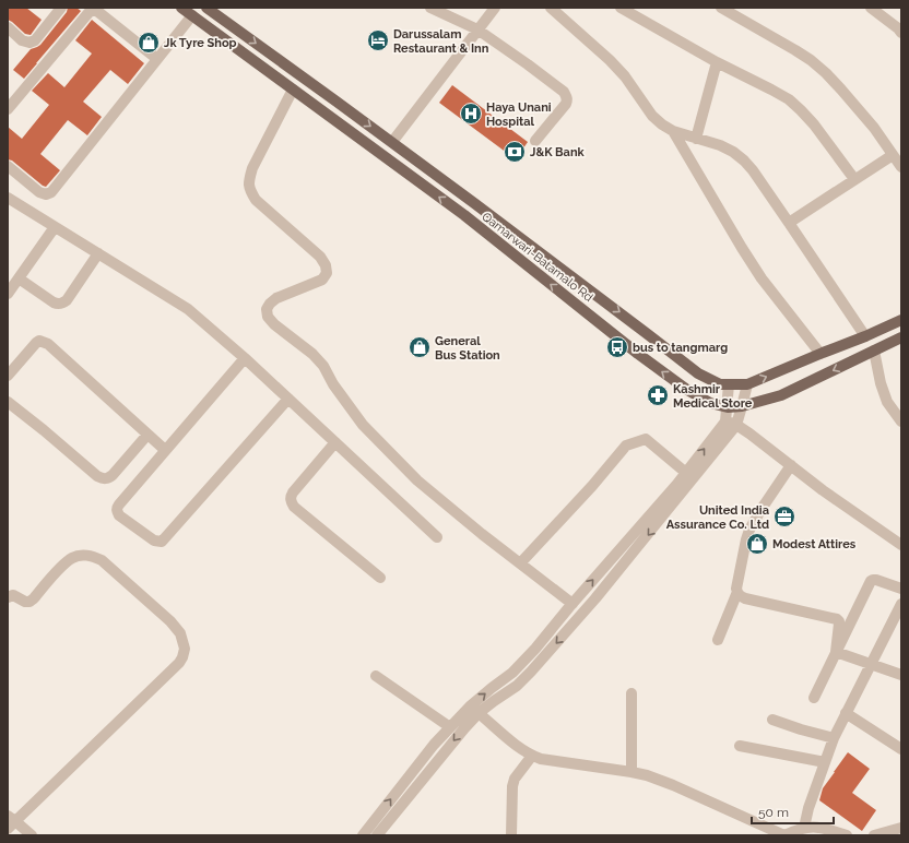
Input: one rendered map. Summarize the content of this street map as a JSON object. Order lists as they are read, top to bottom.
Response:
{
  "streets": {
    "main road": ["Qamarwari-Batamalo Rd"]
  },
  "places": {
    "hotel": ["Darussalam Restaurant & Inn"],
    "shop": ["Jk Tyre Shop", "General Bus Station", "Modest Attires"],
    "hospital": ["Haya Unani Hospital"],
    "bank": ["J&K Bank"],
    "bus stop": ["bus to tangmarg"],
    "pharmacy": ["Kashmir Medical Store"],
    "office": ["United India Assurance Co. Ltd"]
  },
  "scale_bar": "50 m"
}
